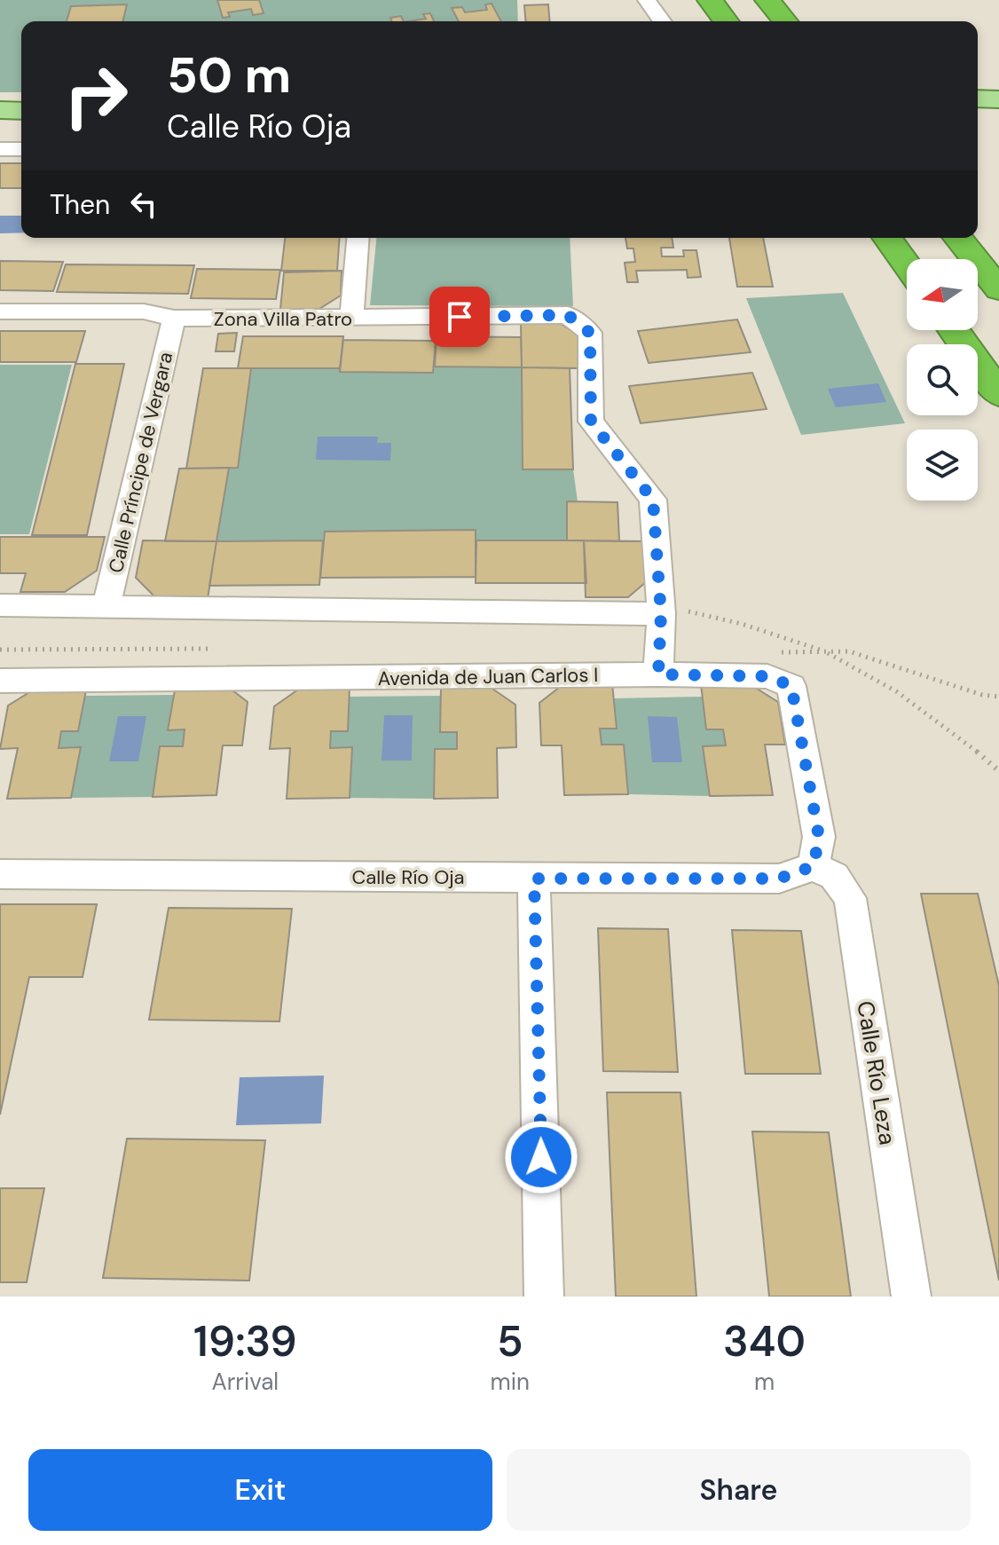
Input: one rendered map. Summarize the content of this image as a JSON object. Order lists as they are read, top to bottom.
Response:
{
  "streets": {
    "street": [
      "Zona Villa Patro",
      "Calle Príncipe de Vergara",
      "Avenida de Juan Carlos I",
      "Calle Río Oja",
      "Calle Río Leza"
    ]
  },
  "crossings": [
    ["Zona Villa Patro", "Calle Príncipe de Vergara"],
    ["Avenida de Juan Carlos I", "Calle Río Oja"],
    ["Avenida de Juan Carlos I", "Calle Río Leza"],
    ["Calle Río Oja", "Calle Río Leza"]
  ],
  "north": "left",
  "page": {
    "turn": ["50 m", "Calle Río Oja"],
    "then": "Then",
    "eta": [
      "19:39",
      "Arrival",
      "5",
      "min",
      "340",
      "m"
    ],
    "buttons": ["Exit", "Share"]
  }
}
